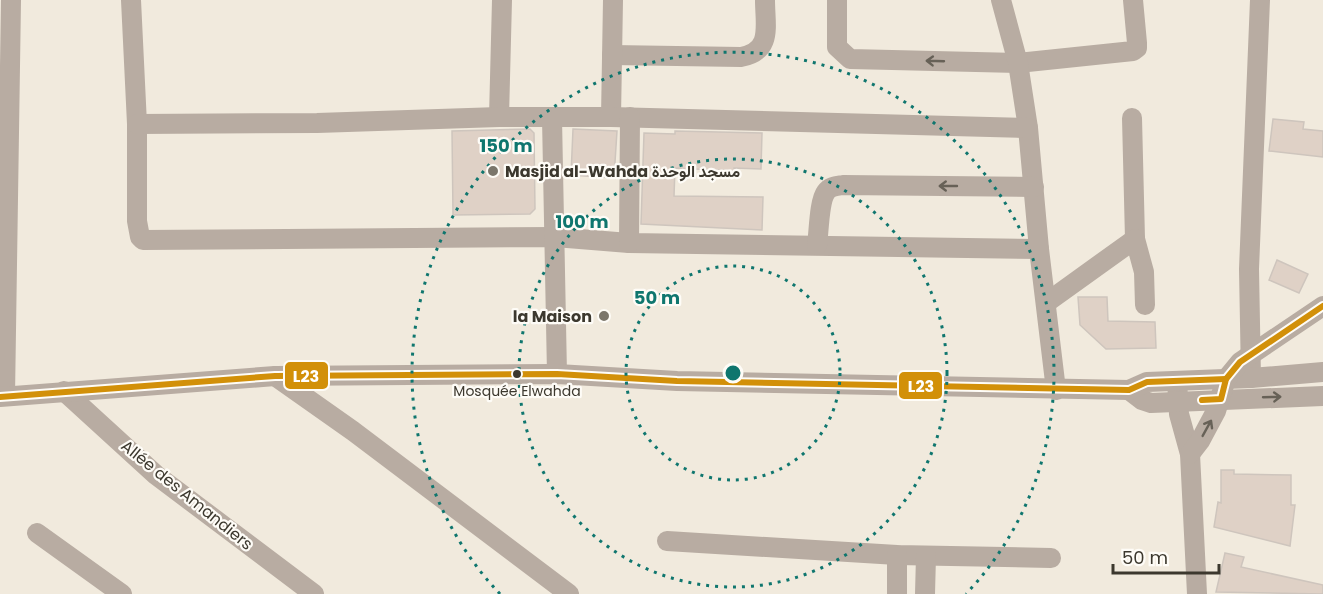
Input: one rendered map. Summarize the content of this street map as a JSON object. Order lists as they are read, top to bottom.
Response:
{
  "streets": {
    "street": ["Allée des Amandiers"]
  },
  "places": ["Masjid al-Wahda مسجد الوحدة", "la Maison", "Mosquée Elwahda"],
  "lines": ["transit line L23"],
  "scale_bar": "50 m",
  "rings": ["150 m", "100 m", "50 m"]
}
